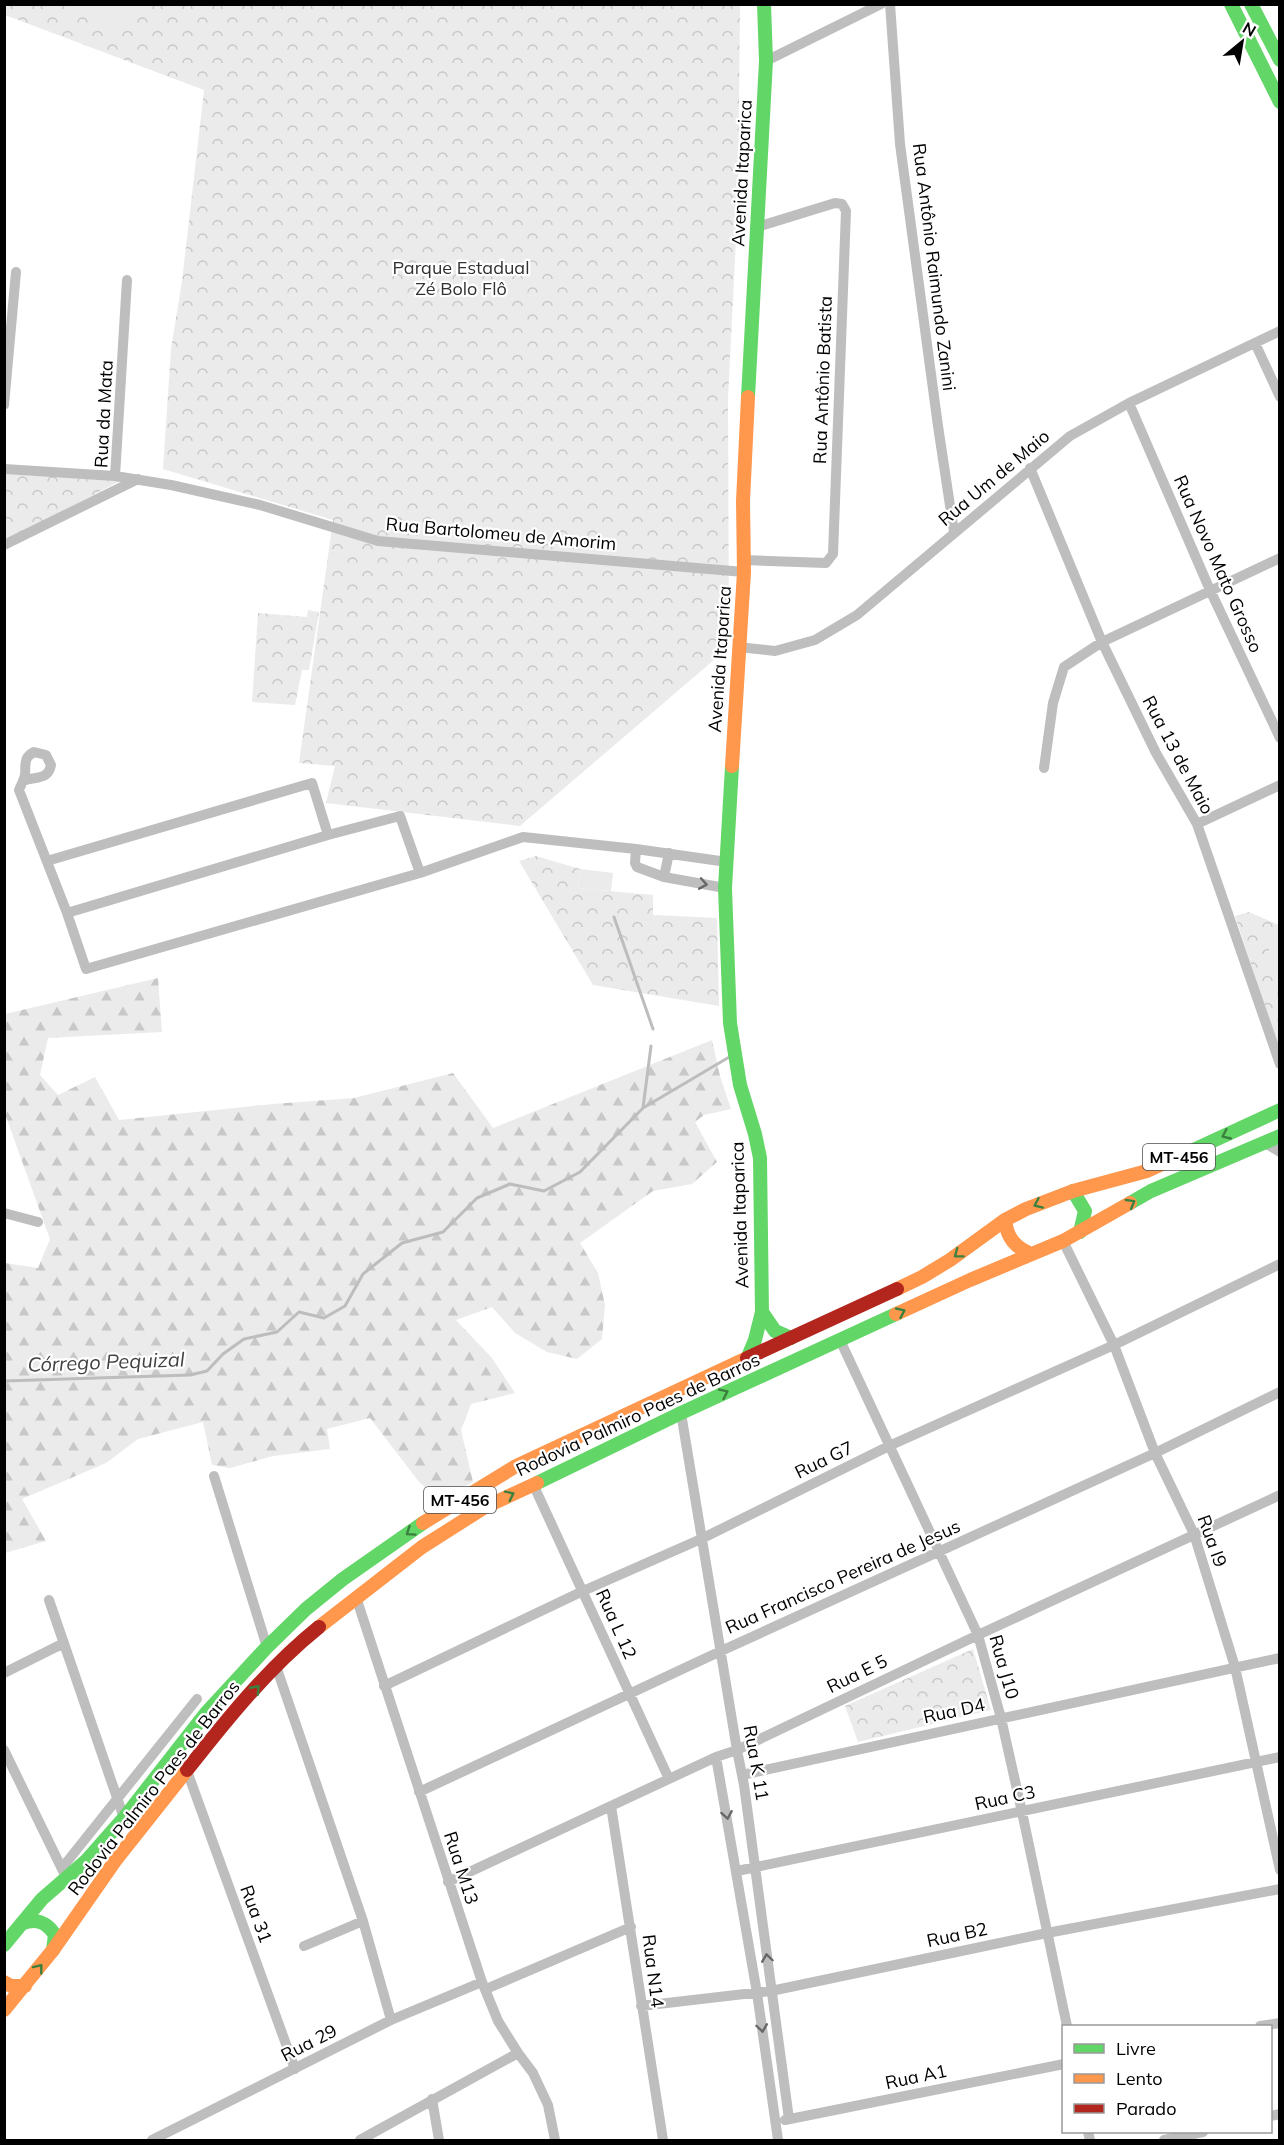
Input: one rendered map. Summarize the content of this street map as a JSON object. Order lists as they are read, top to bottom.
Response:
{
  "streets": {
    "main road": ["Avenida Itaparica", "MT-456", "Rodovia Palmiro Paes de Barros"],
    "street": [
      "Rua Antônio Raimundo Zanini",
      "Rua Antônio Batista",
      "Rua da Mata",
      "Rua Um de Maio",
      "Rua Bartolomeu de Amorim",
      "Rua Novo Mato Grosso",
      "Rua 13 de Maio",
      "Rua G7",
      "Rua I9",
      "Rua Francisco Pereira de Jesus",
      "Rua L 12",
      "Rua J10",
      "Rua E 5",
      "Rua D4",
      "Rua K 11",
      "Rua C3",
      "Rua M13",
      "Rua 31",
      "Rua B2",
      "Rua N14",
      "Rua 29",
      "Rua A1"
    ]
  },
  "crossings": [
    ["Avenida Itaparica", "Rua Antônio Batista"],
    ["Avenida Itaparica", "Rua Um de Maio"],
    ["Avenida Itaparica", "Rua Bartolomeu de Amorim"],
    ["Avenida Itaparica", "Rodovia Palmiro Paes de Barros"],
    ["Rua Antônio Raimundo Zanini", "Rua Um de Maio"],
    ["Rua Antônio Batista", "Rua Bartolomeu de Amorim"],
    ["Rua da Mata", "Rua Bartolomeu de Amorim"],
    ["Rua Um de Maio", "Rua Novo Mato Grosso"],
    ["Rua Um de Maio", "Rua 13 de Maio"],
    ["Rodovia Palmiro Paes de Barros", "Rua I9"],
    ["Rodovia Palmiro Paes de Barros", "Rua L 12"],
    ["Rodovia Palmiro Paes de Barros", "Rua J10"],
    ["Rodovia Palmiro Paes de Barros", "Rua K 11"],
    ["Rodovia Palmiro Paes de Barros", "Rua M13"],
    ["Rodovia Palmiro Paes de Barros", "Rua 31"],
    ["Rua G7", "Rua I9"],
    ["Rua G7", "Rua L 12"],
    ["Rua G7", "Rua J10"],
    ["Rua G7", "Rua K 11"],
    ["Rua G7", "Rua M13"],
    ["Rua I9", "Rua Francisco Pereira de Jesus"],
    ["Rua I9", "Rua E 5"],
    ["Rua I9", "Rua D4"],
    ["Rua I9", "Rua C3"],
    ["Rua Francisco Pereira de Jesus", "Rua L 12"],
    ["Rua Francisco Pereira de Jesus", "Rua J10"],
    ["Rua Francisco Pereira de Jesus", "Rua K 11"],
    ["Rua Francisco Pereira de Jesus", "Rua M13"],
    ["Rua L 12", "Rua E 5"],
    ["Rua J10", "Rua E 5"],
    ["Rua J10", "Rua D4"],
    ["Rua J10", "Rua C3"],
    ["Rua J10", "Rua B2"],
    ["Rua E 5", "Rua K 11"],
    ["Rua E 5", "Rua M13"],
    ["Rua E 5", "Rua N14"],
    ["Rua D4", "Rua K 11"],
    ["Rua K 11", "Rua C3"],
    ["Rua K 11", "Rua B2"],
    ["Rua K 11", "Rua A1"],
    ["Rua M13", "Rua 29"],
    ["Rua 31", "Rua 29"],
    ["Rua B2", "Rua N14"],
    ["Rua N14", "Rua 29"]
  ],
  "water": ["Córrego Pequizal"],
  "parks": ["Parque Estadual Zé Bolo Flô"],
  "legend": ["Livre", "Lento", "Parado"],
  "north": "top right"
}
